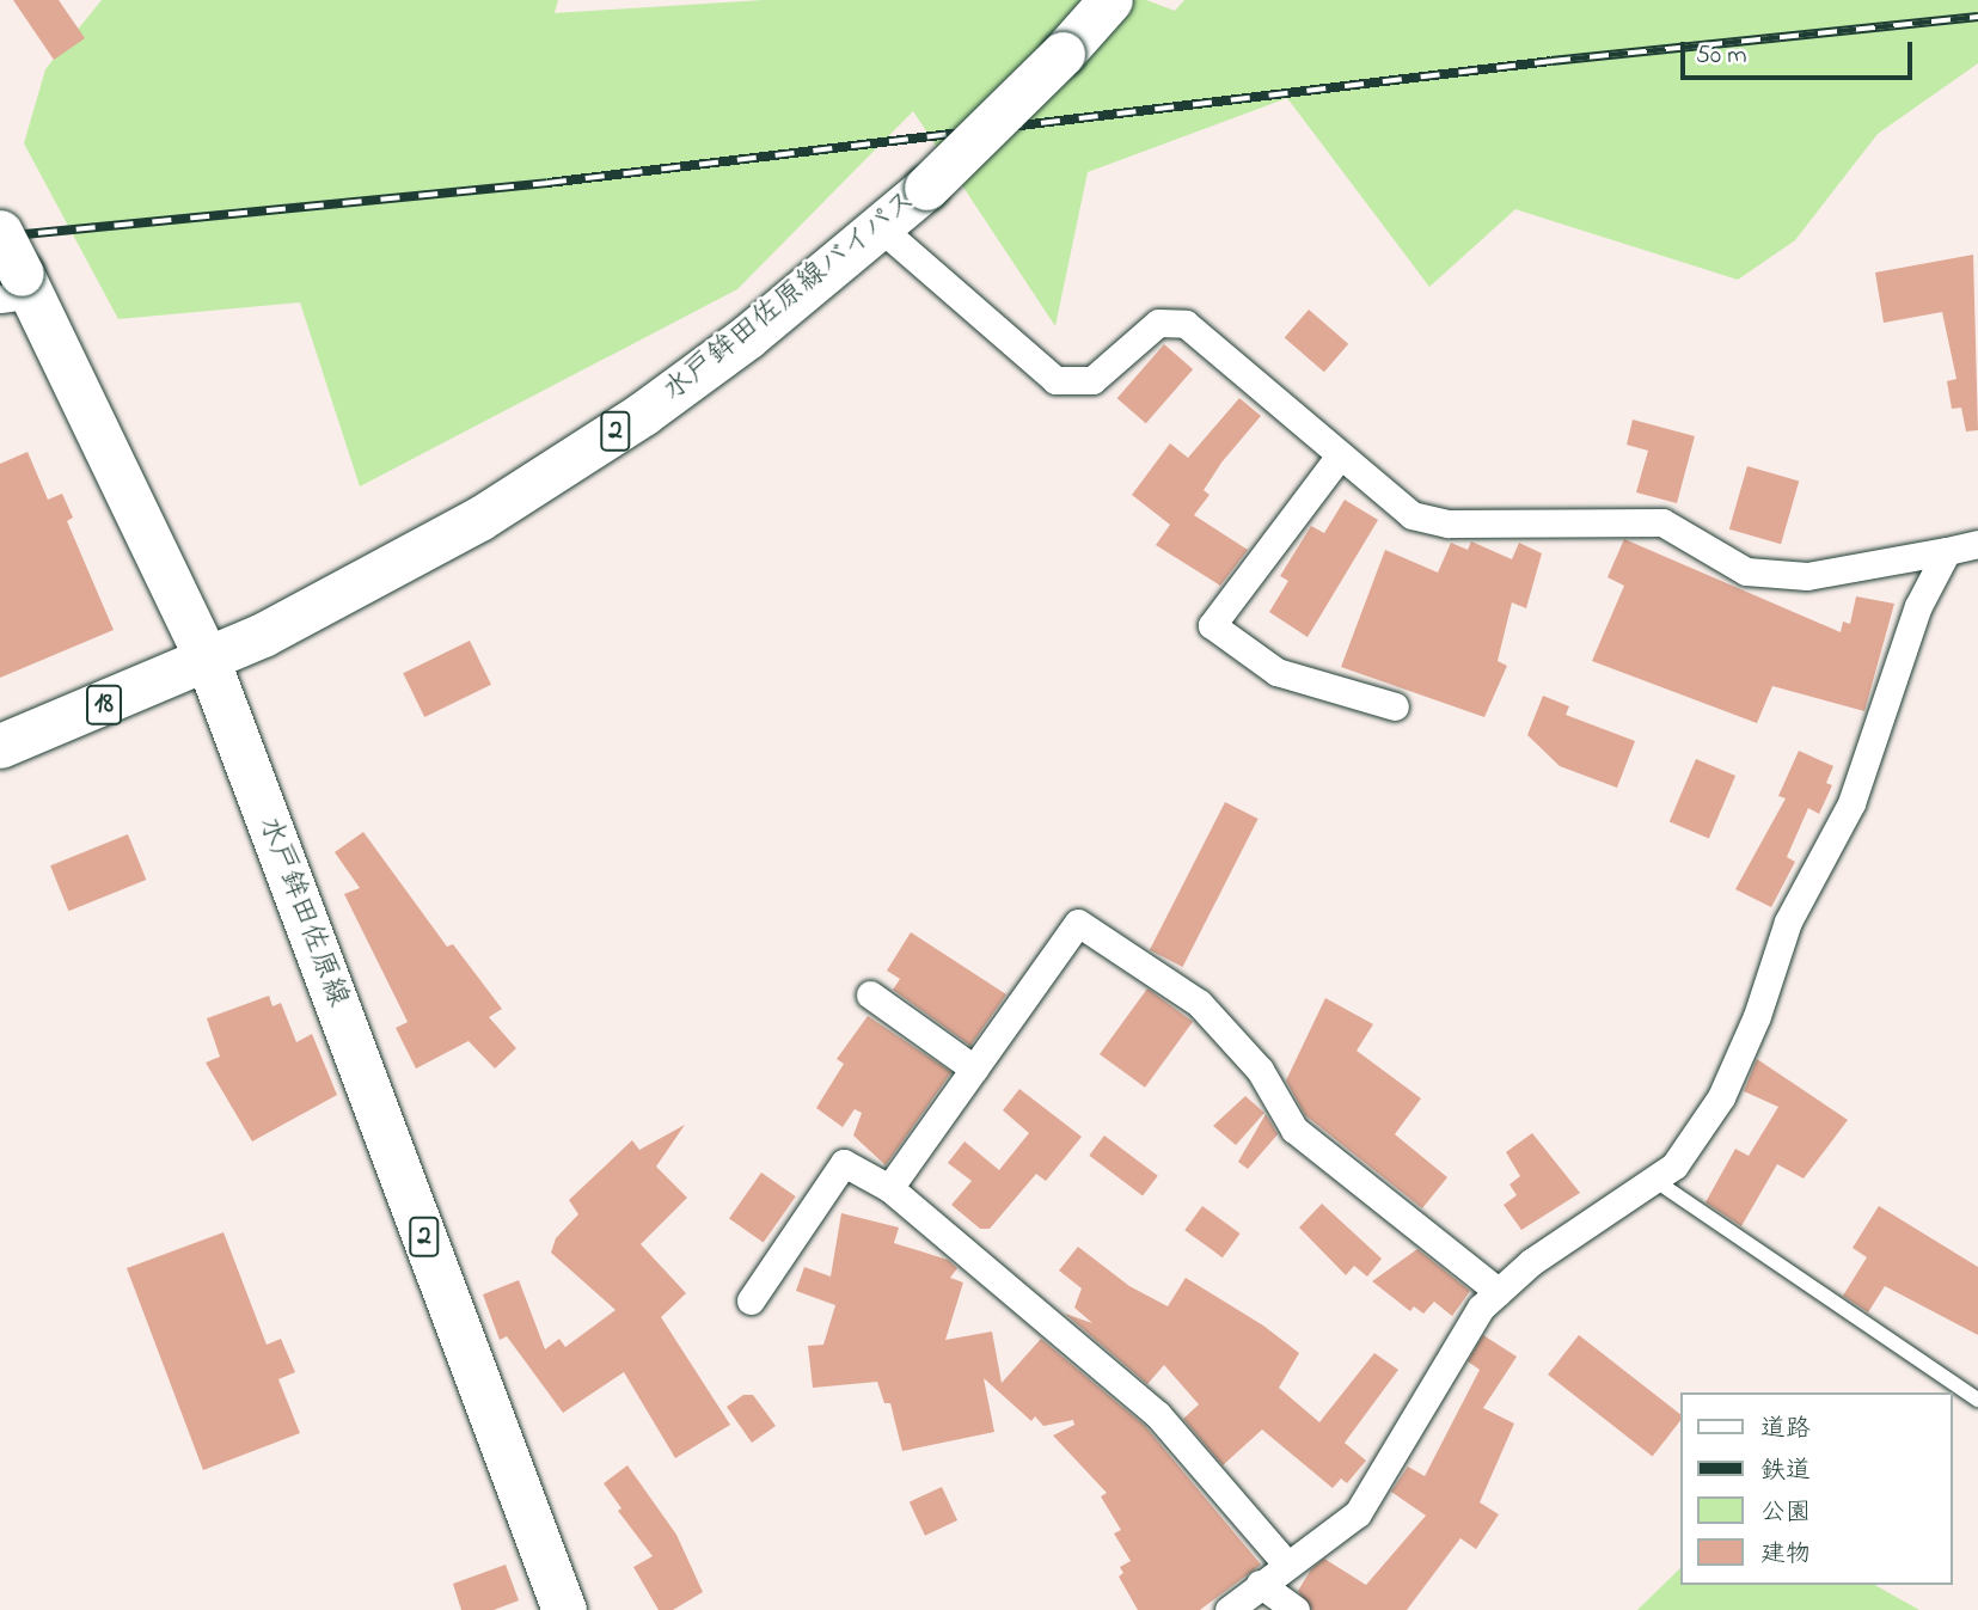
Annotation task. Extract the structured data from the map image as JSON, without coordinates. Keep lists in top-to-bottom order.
{
  "streets": {
    "main road": [
      "水戸鉾田佐原線バイパス",
      "2",
      "18",
      "水戸鉾田佐原線"
    ]
  },
  "crossings": [
    ["水戸鉾田佐原線バイパス", "18"],
    ["水戸鉾田佐原線バイパス", "水戸鉾田佐原線"],
    ["18", "水戸鉾田佐原線"]
  ],
  "legend": [
    "道路",
    "鉄道",
    "公園",
    "建物"
  ],
  "scale_bar": "50 m"
}
